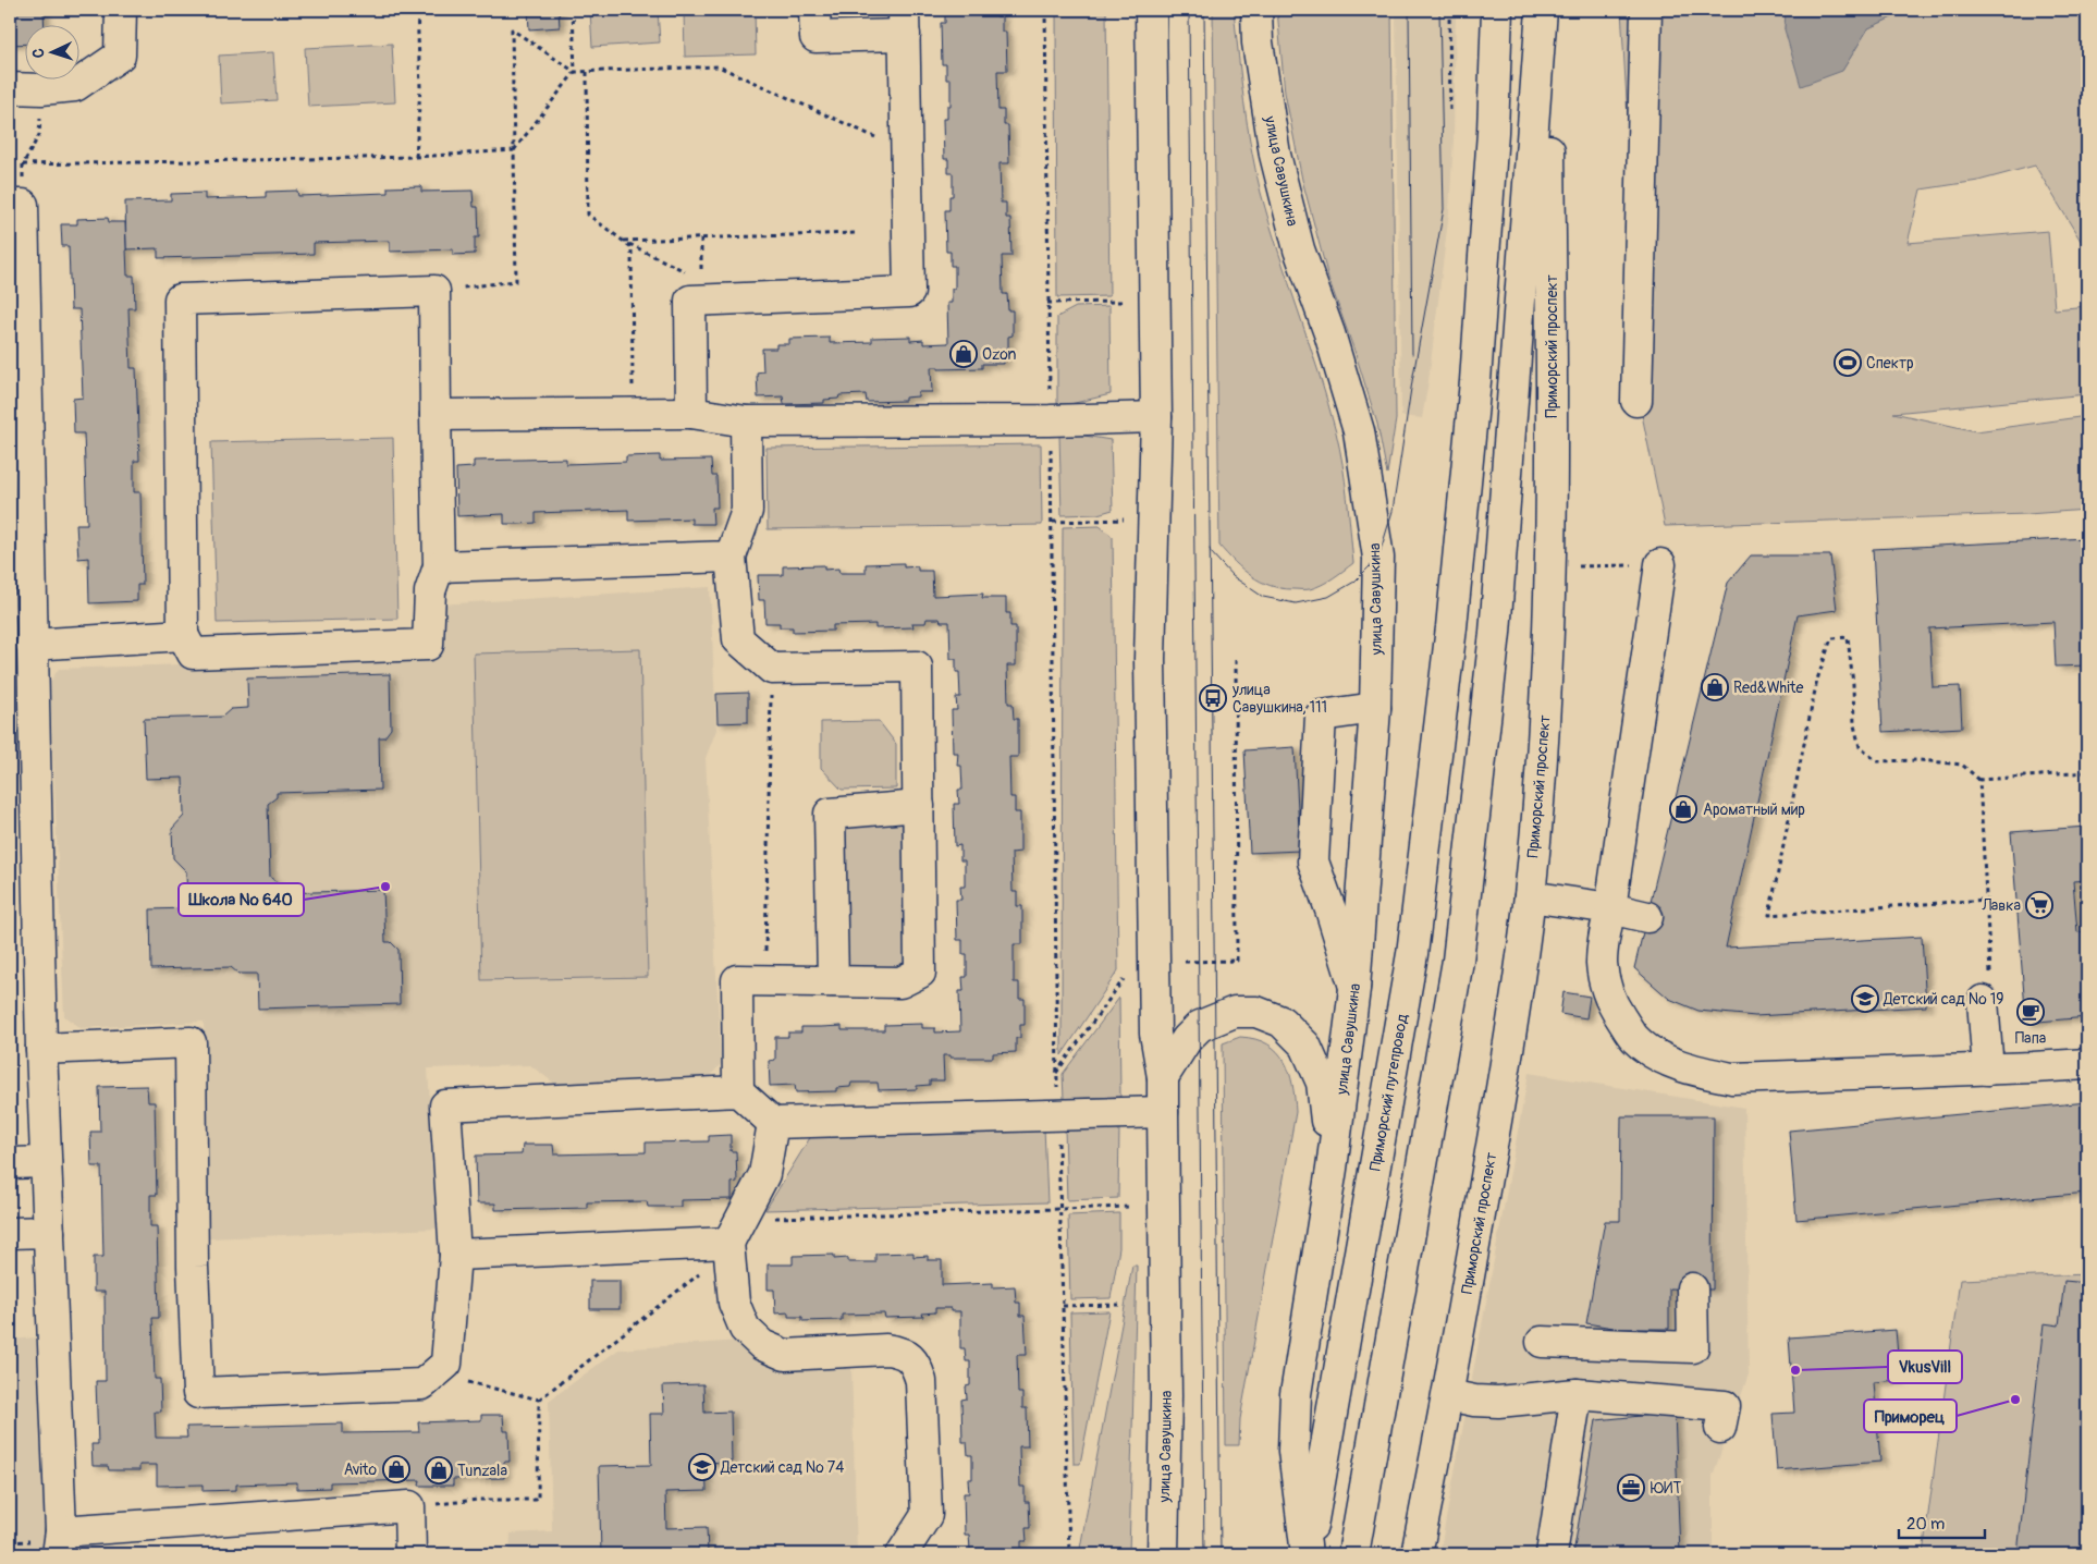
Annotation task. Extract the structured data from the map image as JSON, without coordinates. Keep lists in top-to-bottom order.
{
  "streets": {
    "main road": ["улица Савушкина", "Приморский проспект", "Приморский путепровод"]
  },
  "crossings": [
    ["улица Савушкина", "Приморский путепровод"]
  ],
  "places": {
    "shop": [
      "Ozon",
      "Red&White",
      "Ароматный мир",
      "Avito",
      "Tunzala"
    ],
    "sports": ["Спектр"],
    "bus stop": ["улица Савушкина, 111"],
    "other": ["Школа № 640", "VkusVill", "Приморец"],
    "supermarket": ["Лавка"],
    "school or university": ["Детский сад № 19", "Детский сад № 74"],
    "cafe": ["Папа"],
    "office": ["ЮИТ"]
  },
  "scale_bar": "20 m",
  "north": "left"
}
